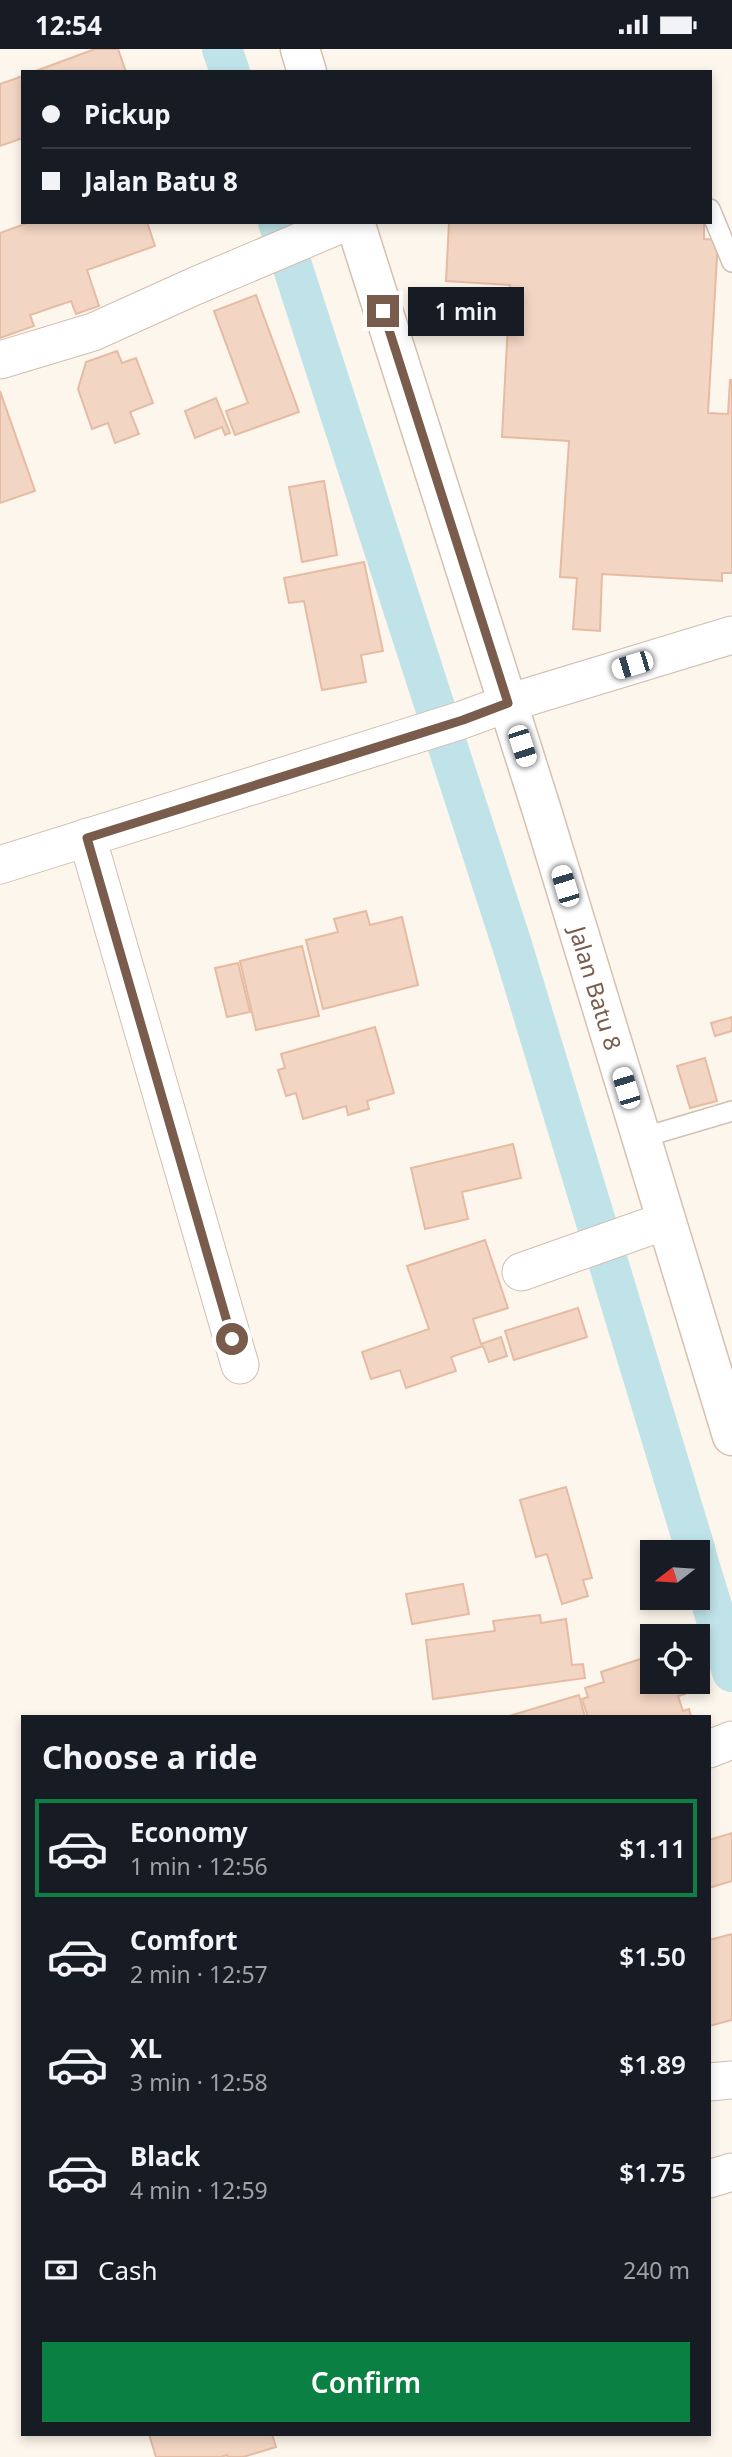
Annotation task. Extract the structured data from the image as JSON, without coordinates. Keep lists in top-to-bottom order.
{
  "streets": {
    "street": ["Jalan Batu 8"]
  },
  "north": "left",
  "page": {
    "status": "12:54",
    "banner": ["Pickup", "Jalan Batu 8"],
    "bubble": "1 min",
    "heading": "Choose a ride",
    "list": [
      {
        "name": "Economy",
        "note": "1 min · 12:56",
        "value": "$1.11"
      },
      {
        "name": "Comfort",
        "note": "2 min · 12:57",
        "value": "$1.50"
      },
      {
        "name": "XL",
        "note": "3 min · 12:58",
        "value": "$1.89"
      },
      {
        "name": "Black",
        "note": "4 min · 12:59",
        "value": "$1.75"
      }
    ],
    "pay": ["Cash", "240 m"],
    "buttons": "Confirm"
  }
}
